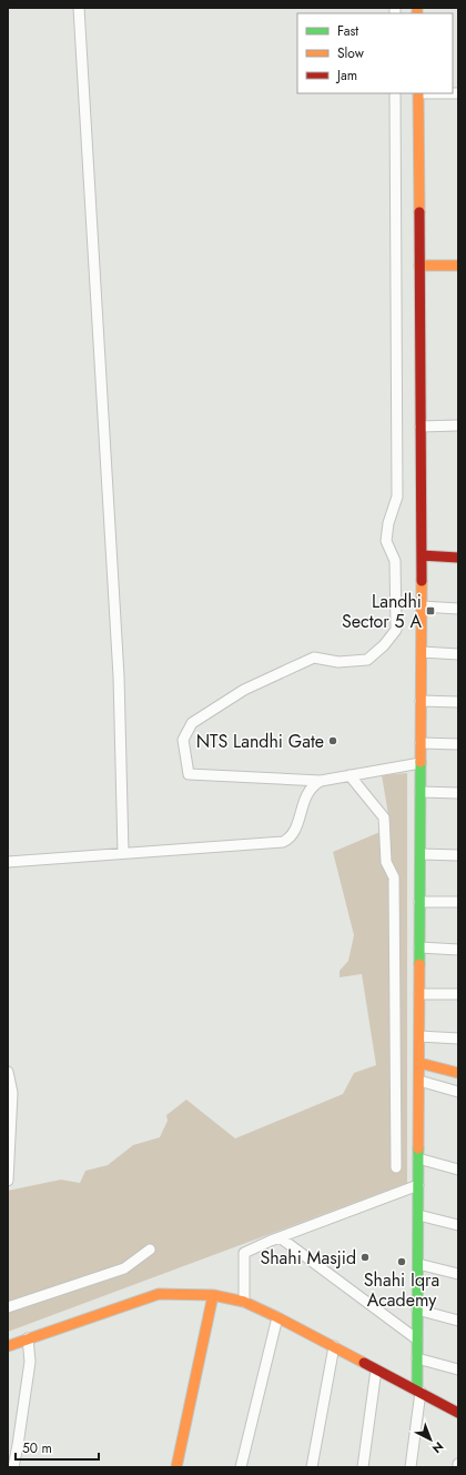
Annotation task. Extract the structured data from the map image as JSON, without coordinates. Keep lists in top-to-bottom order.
{
  "places": {
    "transit": ["Landhi Sector 5 A"],
    "other": ["NTS Landhi Gate", "Shahi Masjid", "Shahi Iqra Academy"]
  },
  "legend": ["Fast", "Slow", "Jam"],
  "scale_bar": "50 m",
  "north": "bottom right"
}
